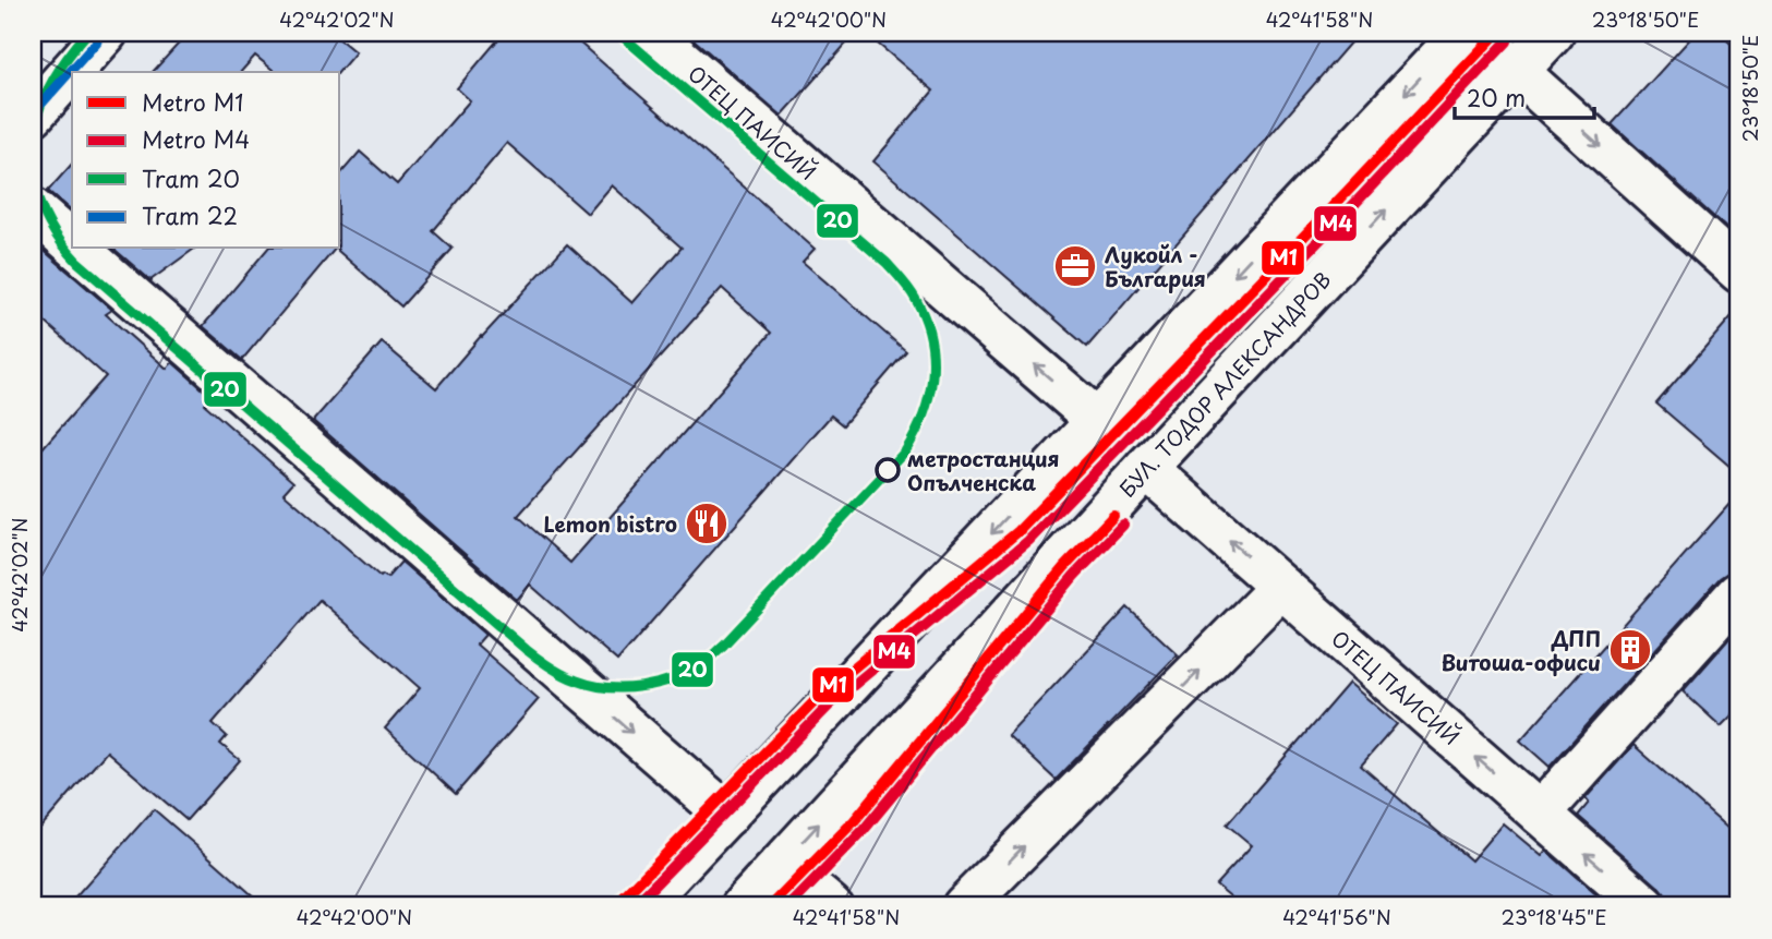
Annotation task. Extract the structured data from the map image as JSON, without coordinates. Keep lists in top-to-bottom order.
{
  "streets": {
    "street": ["ОТЕЦ ПАИСИЙ", "БУЛ. ТОДОР АЛЕКСАНДРОВ"]
  },
  "crossings": [
    ["ОТЕЦ ПАИСИЙ", "БУЛ. ТОДОР АЛЕКСАНДРОВ"]
  ],
  "one_way": ["ОТЕЦ ПАИСИЙ"],
  "places": {
    "office": ["Лукойл - България"],
    "other": ["метростанция Опълченска"],
    "restaurant": ["Lemon bistro"],
    "building": ["ДПП Витоша-офиси"]
  },
  "lines": [
    "metro line M1",
    "tram line 20",
    "metro line M4",
    "tram line 22"
  ],
  "legend": [
    "Metro M1",
    "Metro M4",
    "Tram 20",
    "Tram 22"
  ],
  "scale_bar": "20 m",
  "coordinates": [
    "42°42'02\"N",
    "42°42'00\"N",
    "42°41'58\"N",
    "23°18'50\"E",
    "42°41'56\"N",
    "23°18'45\"E"
  ]
}
